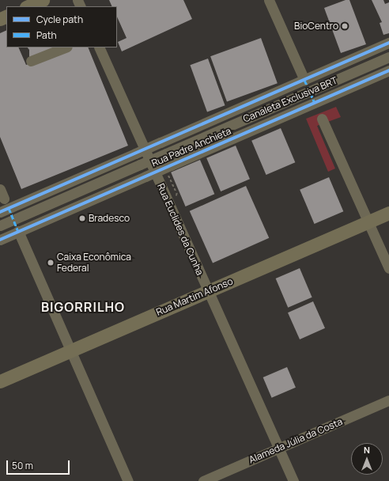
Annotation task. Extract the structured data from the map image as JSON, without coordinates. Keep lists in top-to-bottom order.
{
  "streets": {
    "main road": ["Rua Martim Afonso"],
    "street": [
      "Canaleta Exclusiva BRT",
      "Rua Padre Anchieta",
      "Rua Euclides da Cunha",
      "Alameda Júlia da Costa"
    ]
  },
  "crossings": [
    ["Rua Euclides da Cunha", "Rua Martim Afonso"],
    ["Rua Euclides da Cunha", "Alameda Júlia da Costa"]
  ],
  "districts": ["BIGORRILHO"],
  "places": ["BioCentro", "Bradesco", "Caixa Econômica Federal"],
  "legend": ["Cycle path", "Path"],
  "scale_bar": "50 m",
  "north": "top"
}
